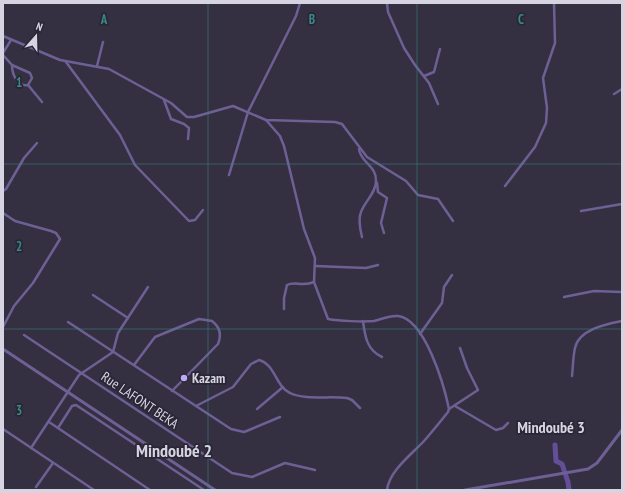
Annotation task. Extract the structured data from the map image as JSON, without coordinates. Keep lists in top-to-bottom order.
{
  "streets": {
    "street": ["Rue LAFONT BEKA"]
  },
  "districts": ["Mindoubé 3", "Mindoubé 2"],
  "places": ["Kazam"],
  "north": "top",
  "grid": {
    "columns": ["A", "B", "C"],
    "rows": ["1", "2", "3"]
  }
}
